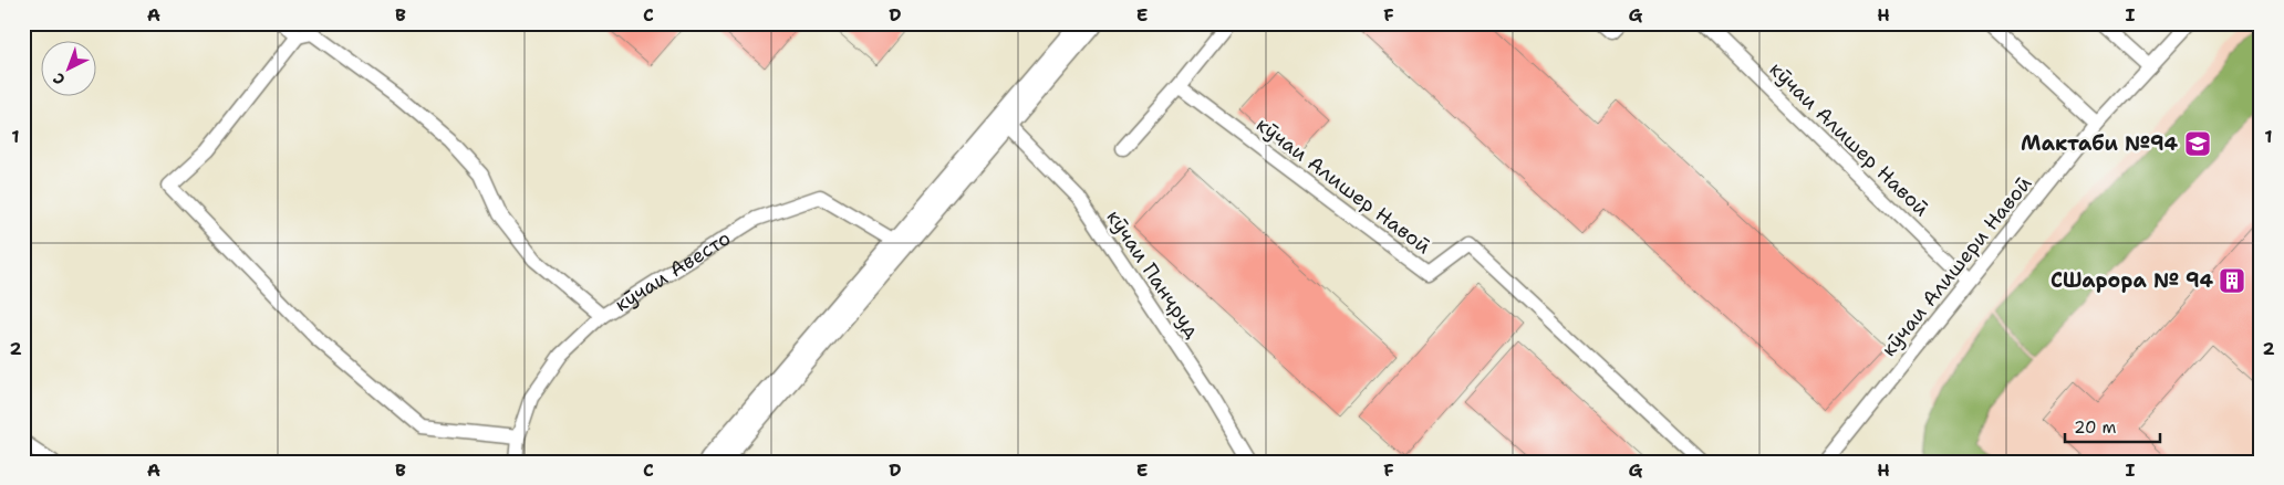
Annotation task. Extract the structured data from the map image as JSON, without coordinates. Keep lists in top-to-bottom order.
{
  "streets": {
    "lane": [
      "кӯчаи Алишер Навоӣ",
      "кӯчаи Алишери Навоӣ",
      "кӯчаи Авесто",
      "кӯчаи Панҷруд"
    ]
  },
  "crossings": [
    ["кӯчаи Алишер Навоӣ", "кӯчаи Алишери Навоӣ"]
  ],
  "places": {
    "school or university": ["Мактаби №94"],
    "building": ["СШарора № 94"]
  },
  "scale_bar": "20 m",
  "north": "bottom left",
  "grid": {
    "columns": [
      "A",
      "B",
      "C",
      "D",
      "E",
      "F",
      "G",
      "H",
      "I"
    ],
    "rows": ["1", "2"]
  }
}
